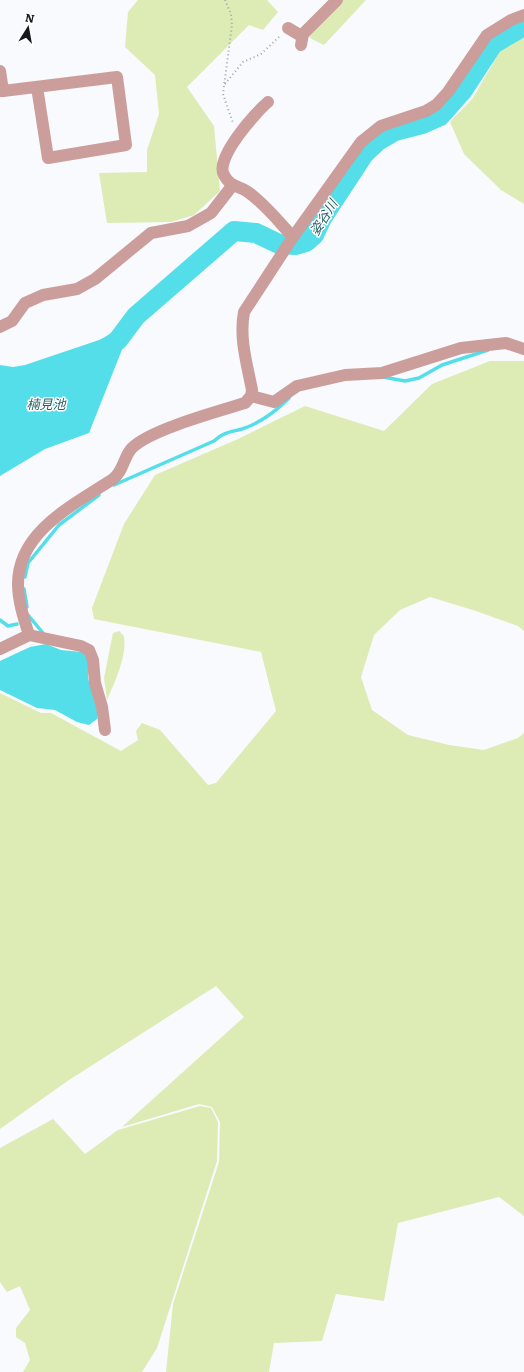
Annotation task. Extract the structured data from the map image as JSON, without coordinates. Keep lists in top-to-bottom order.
{
  "water": ["姿谷川", "楠見池"],
  "north": "top"
}
